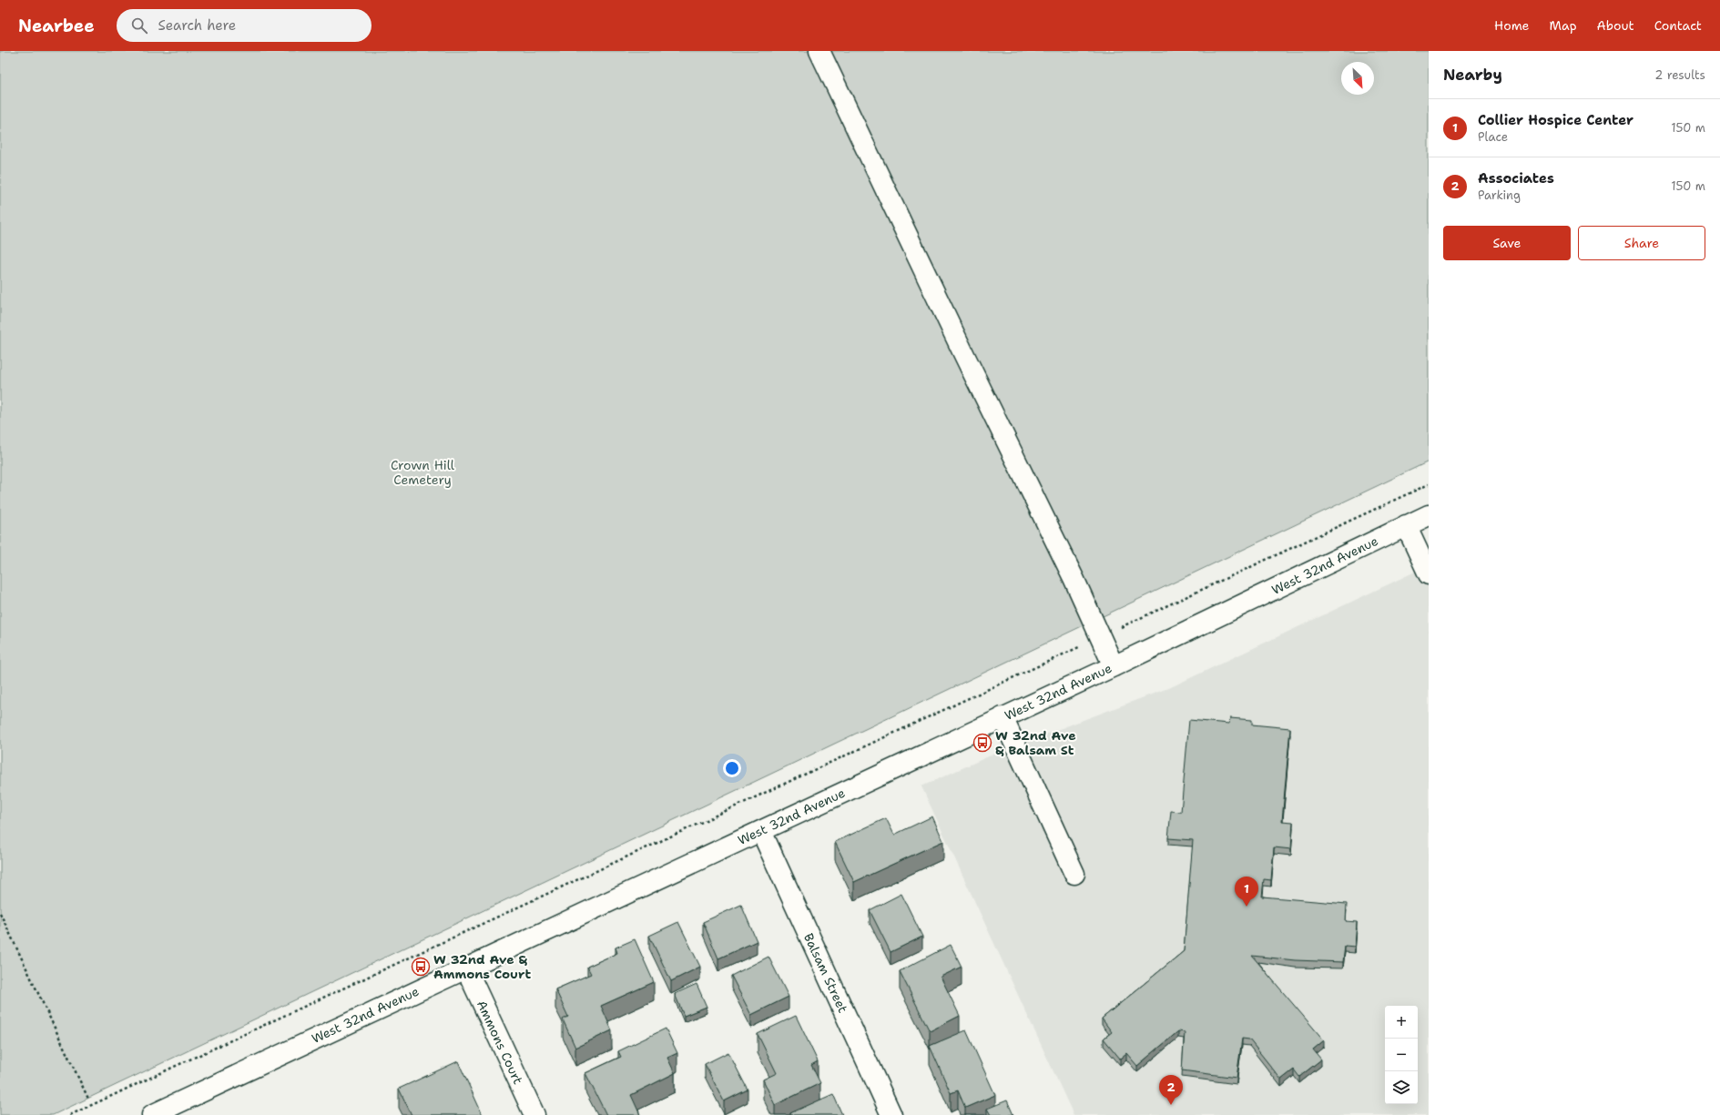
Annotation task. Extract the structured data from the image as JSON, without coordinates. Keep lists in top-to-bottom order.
{
  "streets": {
    "street": ["West 32nd Avenue", "Balsam Street", "Ammons Court"]
  },
  "crossings": [
    ["West 32nd Avenue", "Balsam Street"],
    ["West 32nd Avenue", "Ammons Court"]
  ],
  "parks": ["Crown Hill Cemetery"],
  "places": {
    "bus stop": ["W 32nd Ave & Balsam St", "W 32nd Ave & Ammons Court"]
  },
  "north": "bottom right",
  "page": {
    "header": "Nearbee",
    "search": "Search here",
    "nav": [
      "Home",
      "Map",
      "About",
      "Contact"
    ],
    "heading": ["Nearby", "2 results"],
    "list": [
      {
        "mark": "1",
        "name": "Collier Hospice Center",
        "note": "Place",
        "value": "150 m"
      },
      {
        "mark": "2",
        "name": "Associates",
        "note": "Parking",
        "value": "150 m"
      }
    ],
    "buttons": ["Save", "Share"],
    "pins": ["1", "2"],
    "map_buttons": ["+", "−"]
  }
}
